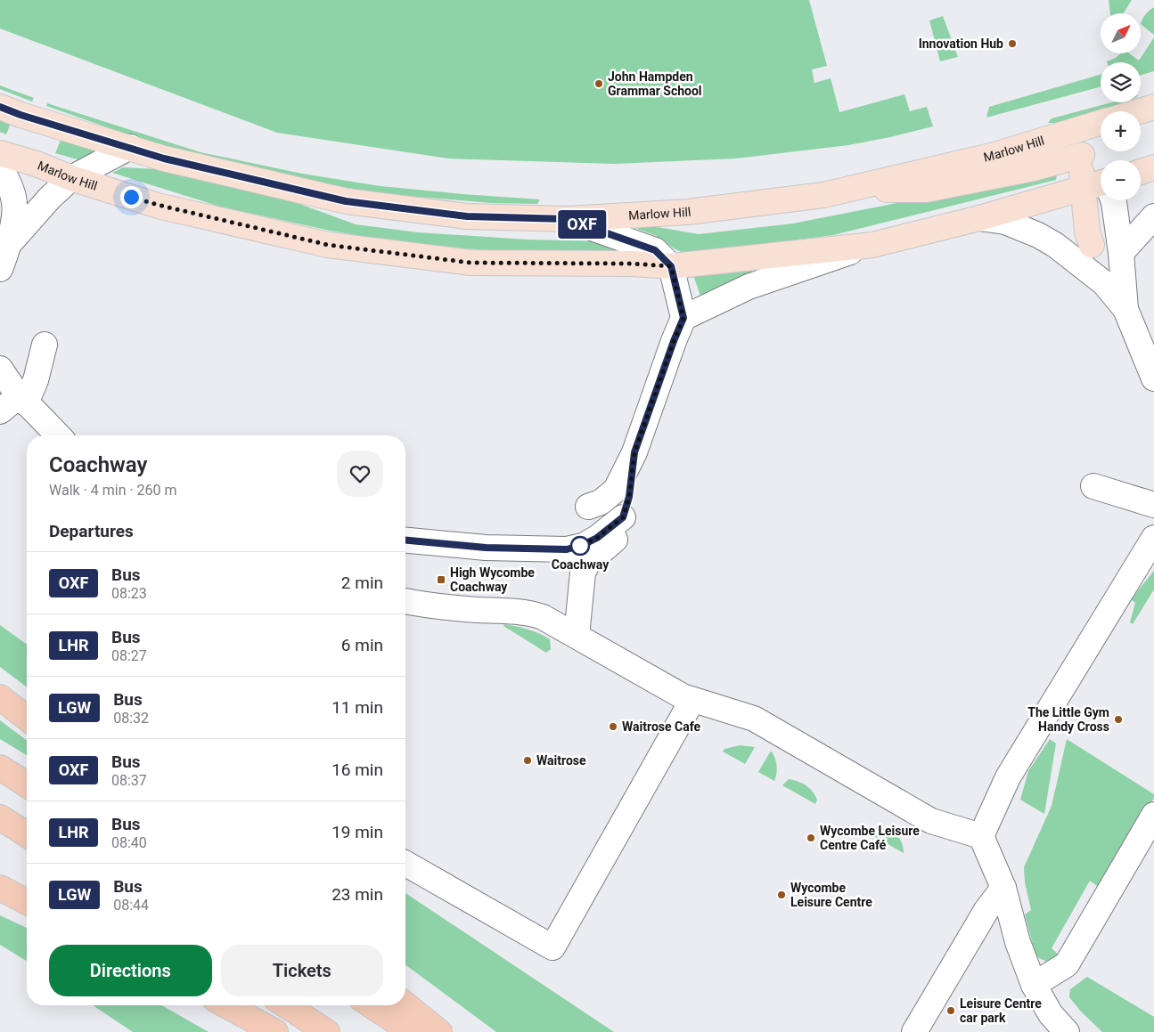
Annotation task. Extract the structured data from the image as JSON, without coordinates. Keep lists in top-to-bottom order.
{
  "streets": {
    "main road": ["Marlow Hill"]
  },
  "places": {
    "other": [
      "Innovation Hub",
      "John Hampden Grammar School",
      "Coachway",
      "The Little Gym Handy Cross",
      "Waitrose Cafe",
      "Waitrose",
      "Wycombe Leisure Centre Café",
      "Wycombe Leisure Centre",
      "Leisure Centre car park"
    ],
    "transit": ["High Wycombe Coachway"]
  },
  "lines": ["bus line OXF"],
  "north": "top right",
  "page": {
    "on_map": "OXF",
    "map_buttons": ["+", "−"],
    "heading": [
      ["Coachway", "Walk · 4 min · 260 m"],
      "Departures"
    ],
    "list": [
      {
        "mark": "OXF",
        "name": "Bus",
        "note": "08:23",
        "value": "2 min"
      },
      {
        "mark": "LHR",
        "name": "Bus",
        "note": "08:27",
        "value": "6 min"
      },
      {
        "mark": "LGW",
        "name": "Bus",
        "note": "08:32",
        "value": "11 min"
      },
      {
        "mark": "OXF",
        "name": "Bus",
        "note": "08:37",
        "value": "16 min"
      },
      {
        "mark": "LHR",
        "name": "Bus",
        "note": "08:40",
        "value": "19 min"
      },
      {
        "mark": "LGW",
        "name": "Bus",
        "note": "08:44",
        "value": "23 min"
      }
    ],
    "buttons": ["Directions", "Tickets"]
  }
}
